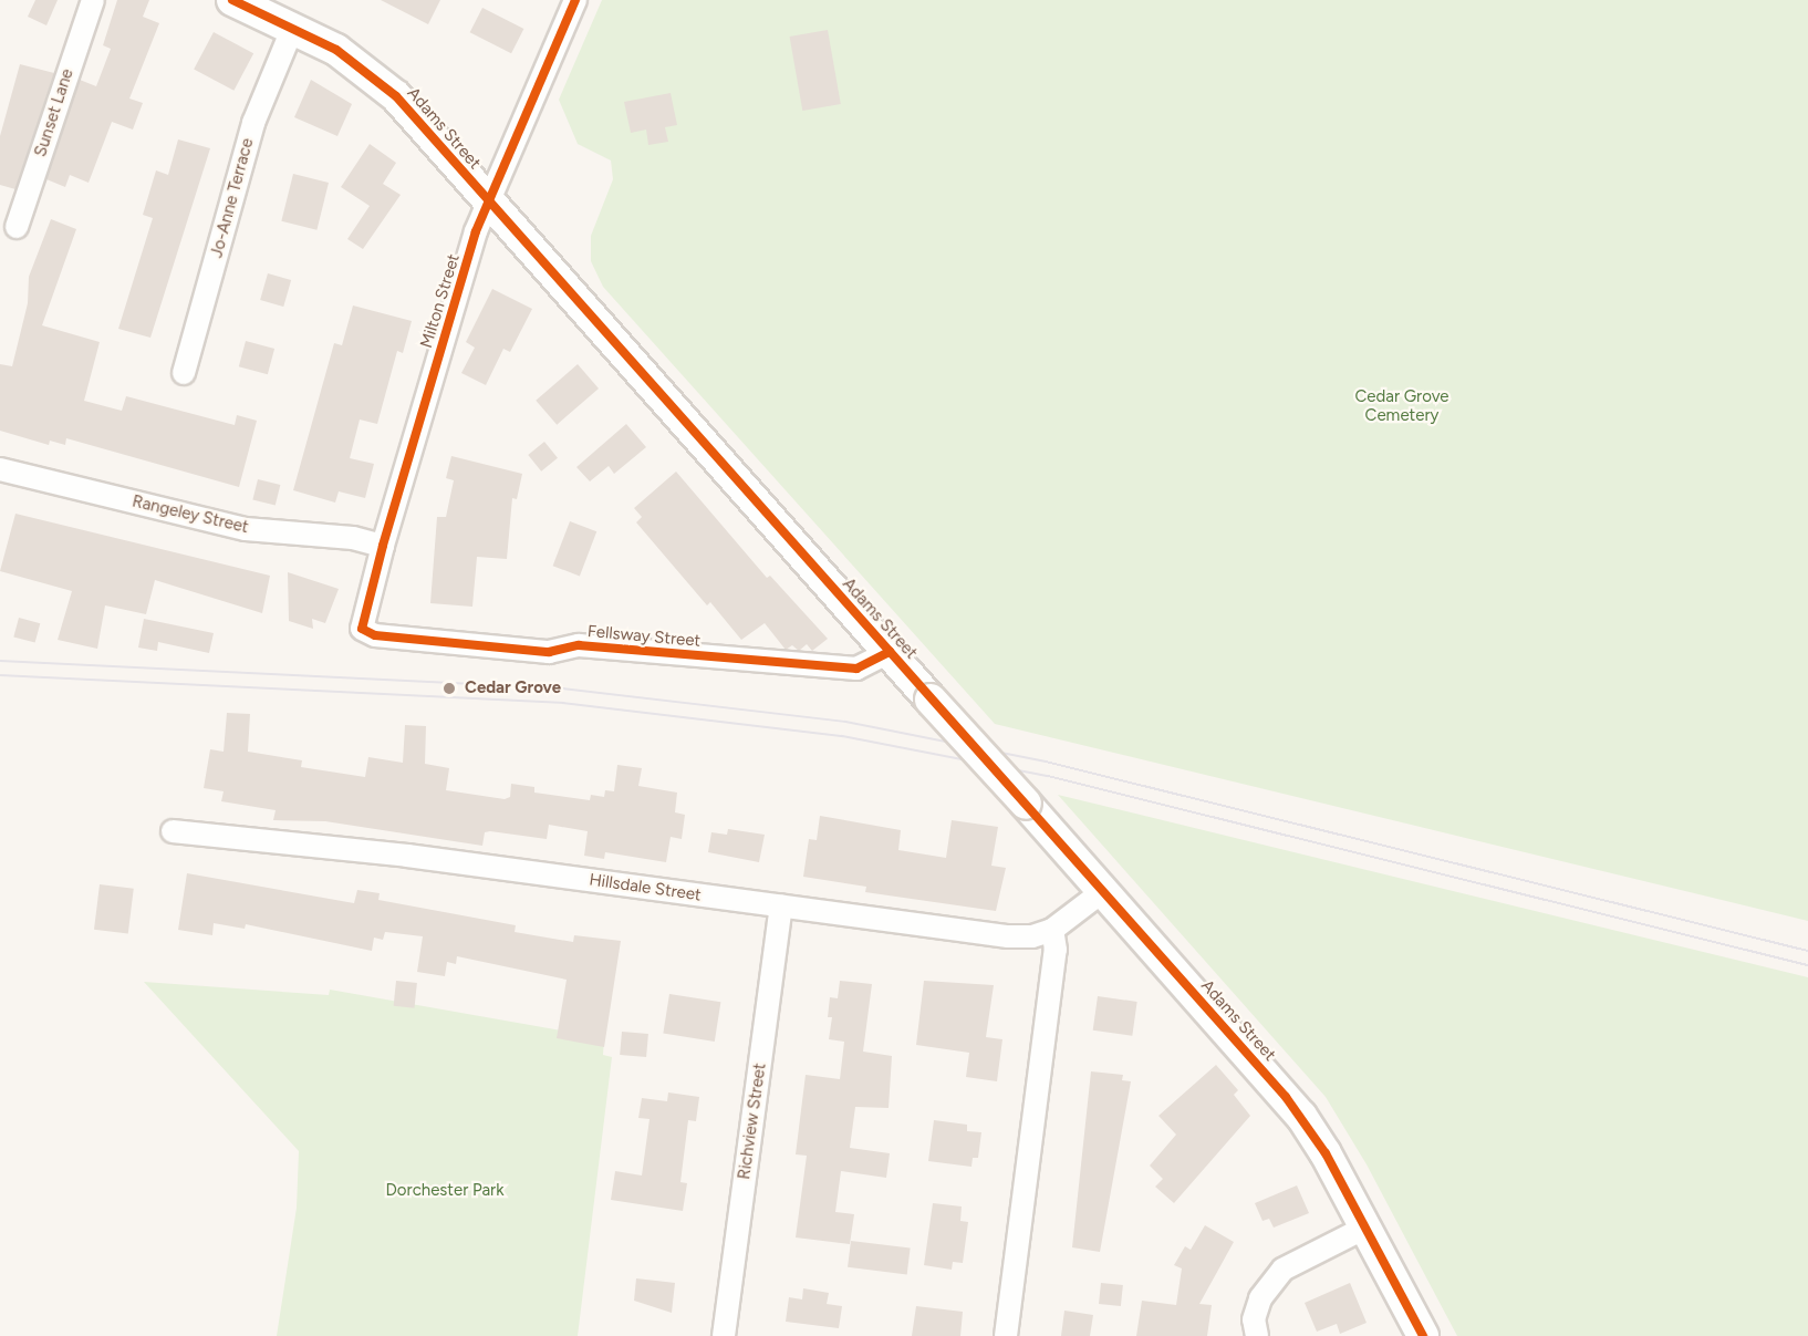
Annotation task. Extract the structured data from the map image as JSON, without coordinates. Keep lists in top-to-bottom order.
{
  "streets": {
    "main road": ["Adams Street"],
    "street": [
      "Sunset Lane",
      "Jo-Anne Terrace",
      "Milton Street",
      "Rangeley Street",
      "Fellsway Street",
      "Hillsdale Street",
      "Richview Street"
    ]
  },
  "crossings": [
    ["Adams Street", "Jo-Anne Terrace"],
    ["Adams Street", "Milton Street"],
    ["Adams Street", "Fellsway Street"],
    ["Adams Street", "Hillsdale Street"],
    ["Milton Street", "Rangeley Street"],
    ["Milton Street", "Fellsway Street"],
    ["Hillsdale Street", "Richview Street"]
  ],
  "parks": ["Cedar Grove Cemetery", "Dorchester Park"],
  "places": ["Cedar Grove"]
}
